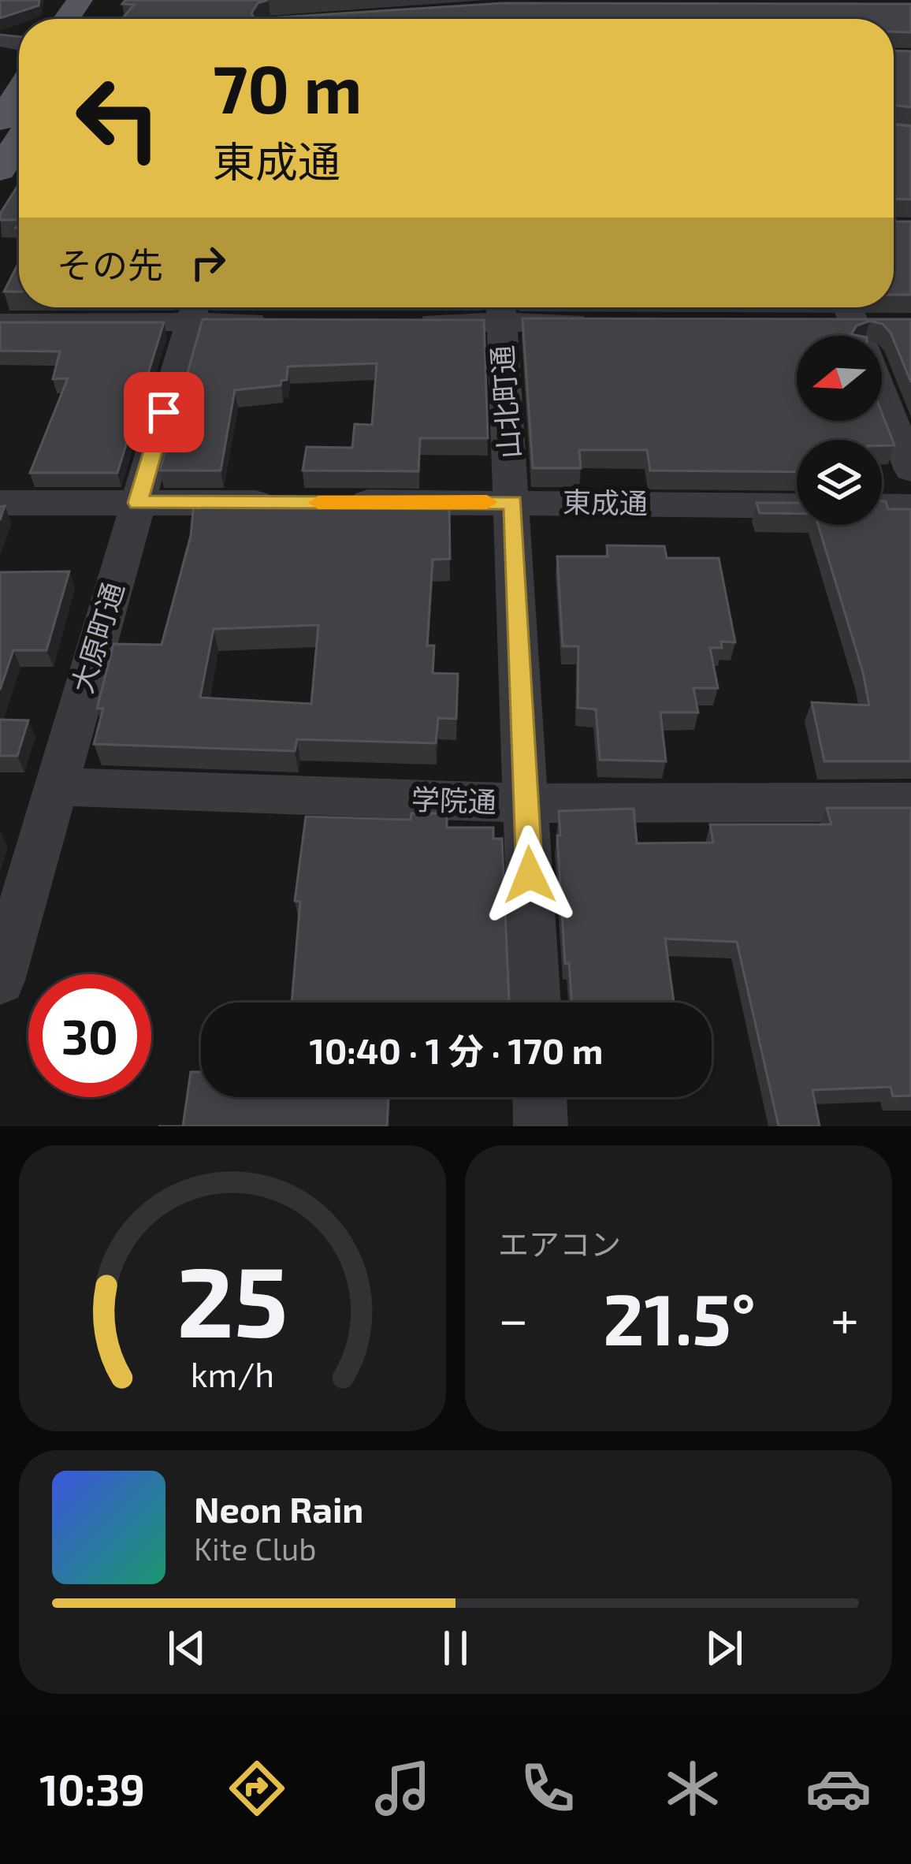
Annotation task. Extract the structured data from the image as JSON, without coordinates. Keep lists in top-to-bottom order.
{
  "streets": {
    "street": [
      "山北町通",
      "東成通",
      "大原町通",
      "学院通"
    ]
  },
  "crossings": [
    ["山北町通", "東成通"],
    ["山北町通", "学院通"],
    ["大原町通", "学院通"]
  ],
  "north": "left",
  "page": {
    "turn": ["70 m", "東成通"],
    "then": "その先",
    "limit": "30",
    "trip": "10:40 · 1 分 · 170 m",
    "tile": "エアコン",
    "heat": ["−", "21.5°", "+"],
    "song": ["Neon Rain", "Kite Club"],
    "tabs": "10:39",
    "gauge": ["25", "km/h"]
  }
}
